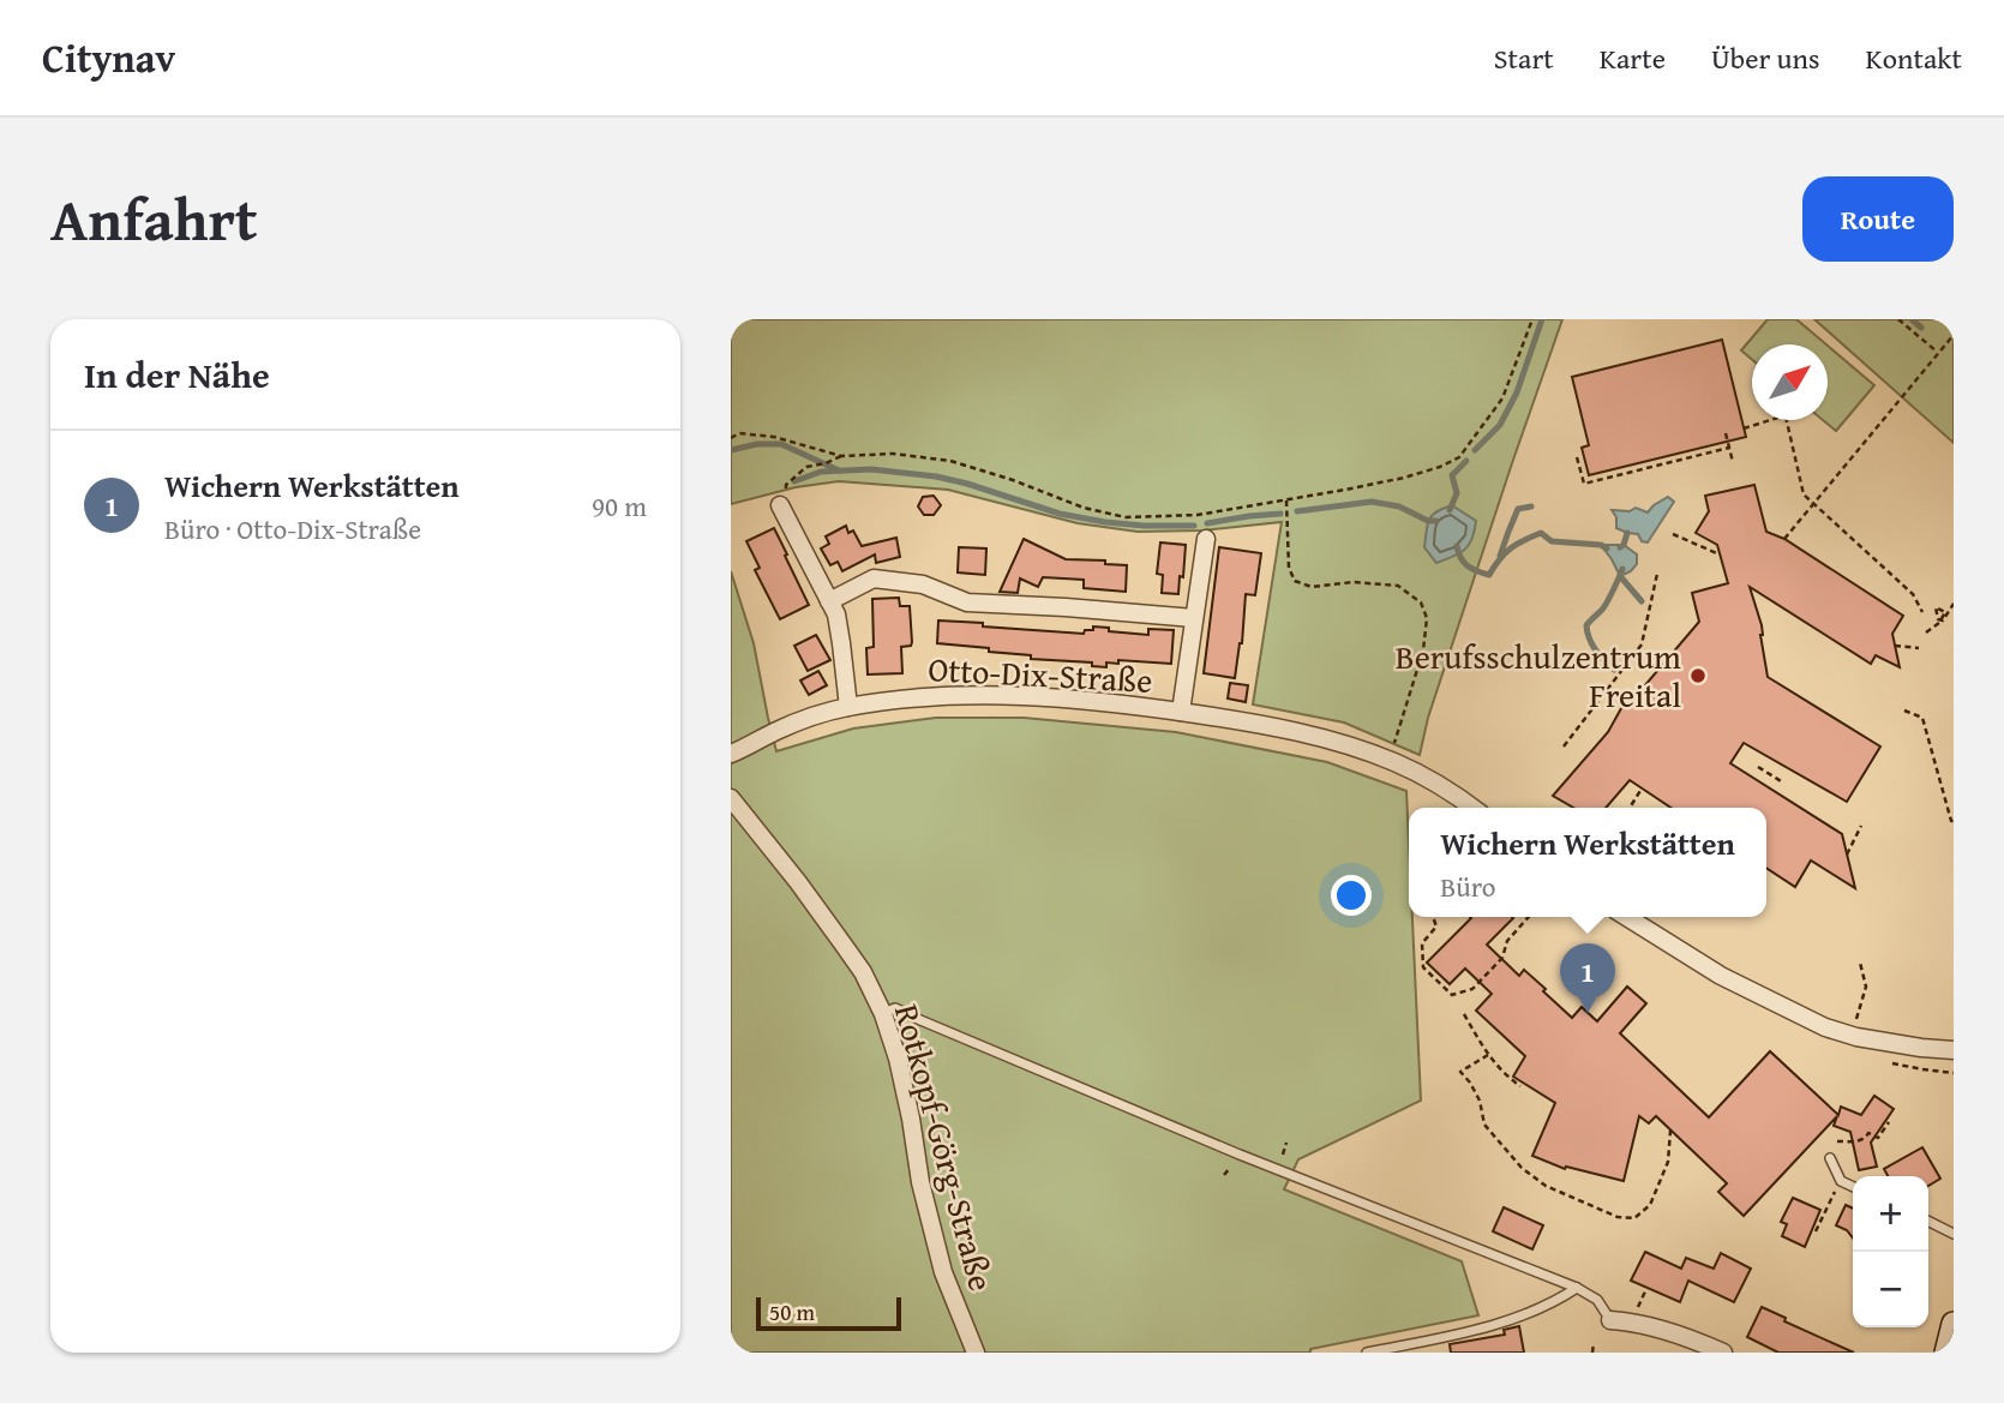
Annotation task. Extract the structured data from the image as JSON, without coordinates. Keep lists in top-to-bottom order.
{
  "streets": {
    "street": ["Otto-Dix-Straße", "Rotkopf-Görg-Straße"]
  },
  "places": ["Berufsschulzentrum Freital"],
  "scale_bar": "50 m",
  "north": "top right",
  "page": {
    "header": "Citynav",
    "nav": [
      "Start",
      "Karte",
      "Über uns",
      "Kontakt"
    ],
    "title": "Anfahrt",
    "buttons": "Route",
    "heading": "In der Nähe",
    "list": [
      {
        "mark": "1",
        "name": "Wichern Werkstätten",
        "note": "Büro · Otto-Dix-Straße",
        "value": "90 m"
      }
    ],
    "popup": ["Wichern Werkstätten", "Büro"],
    "pins": "1",
    "map_buttons": ["+", "−"],
    "scale": "50 m"
  }
}
